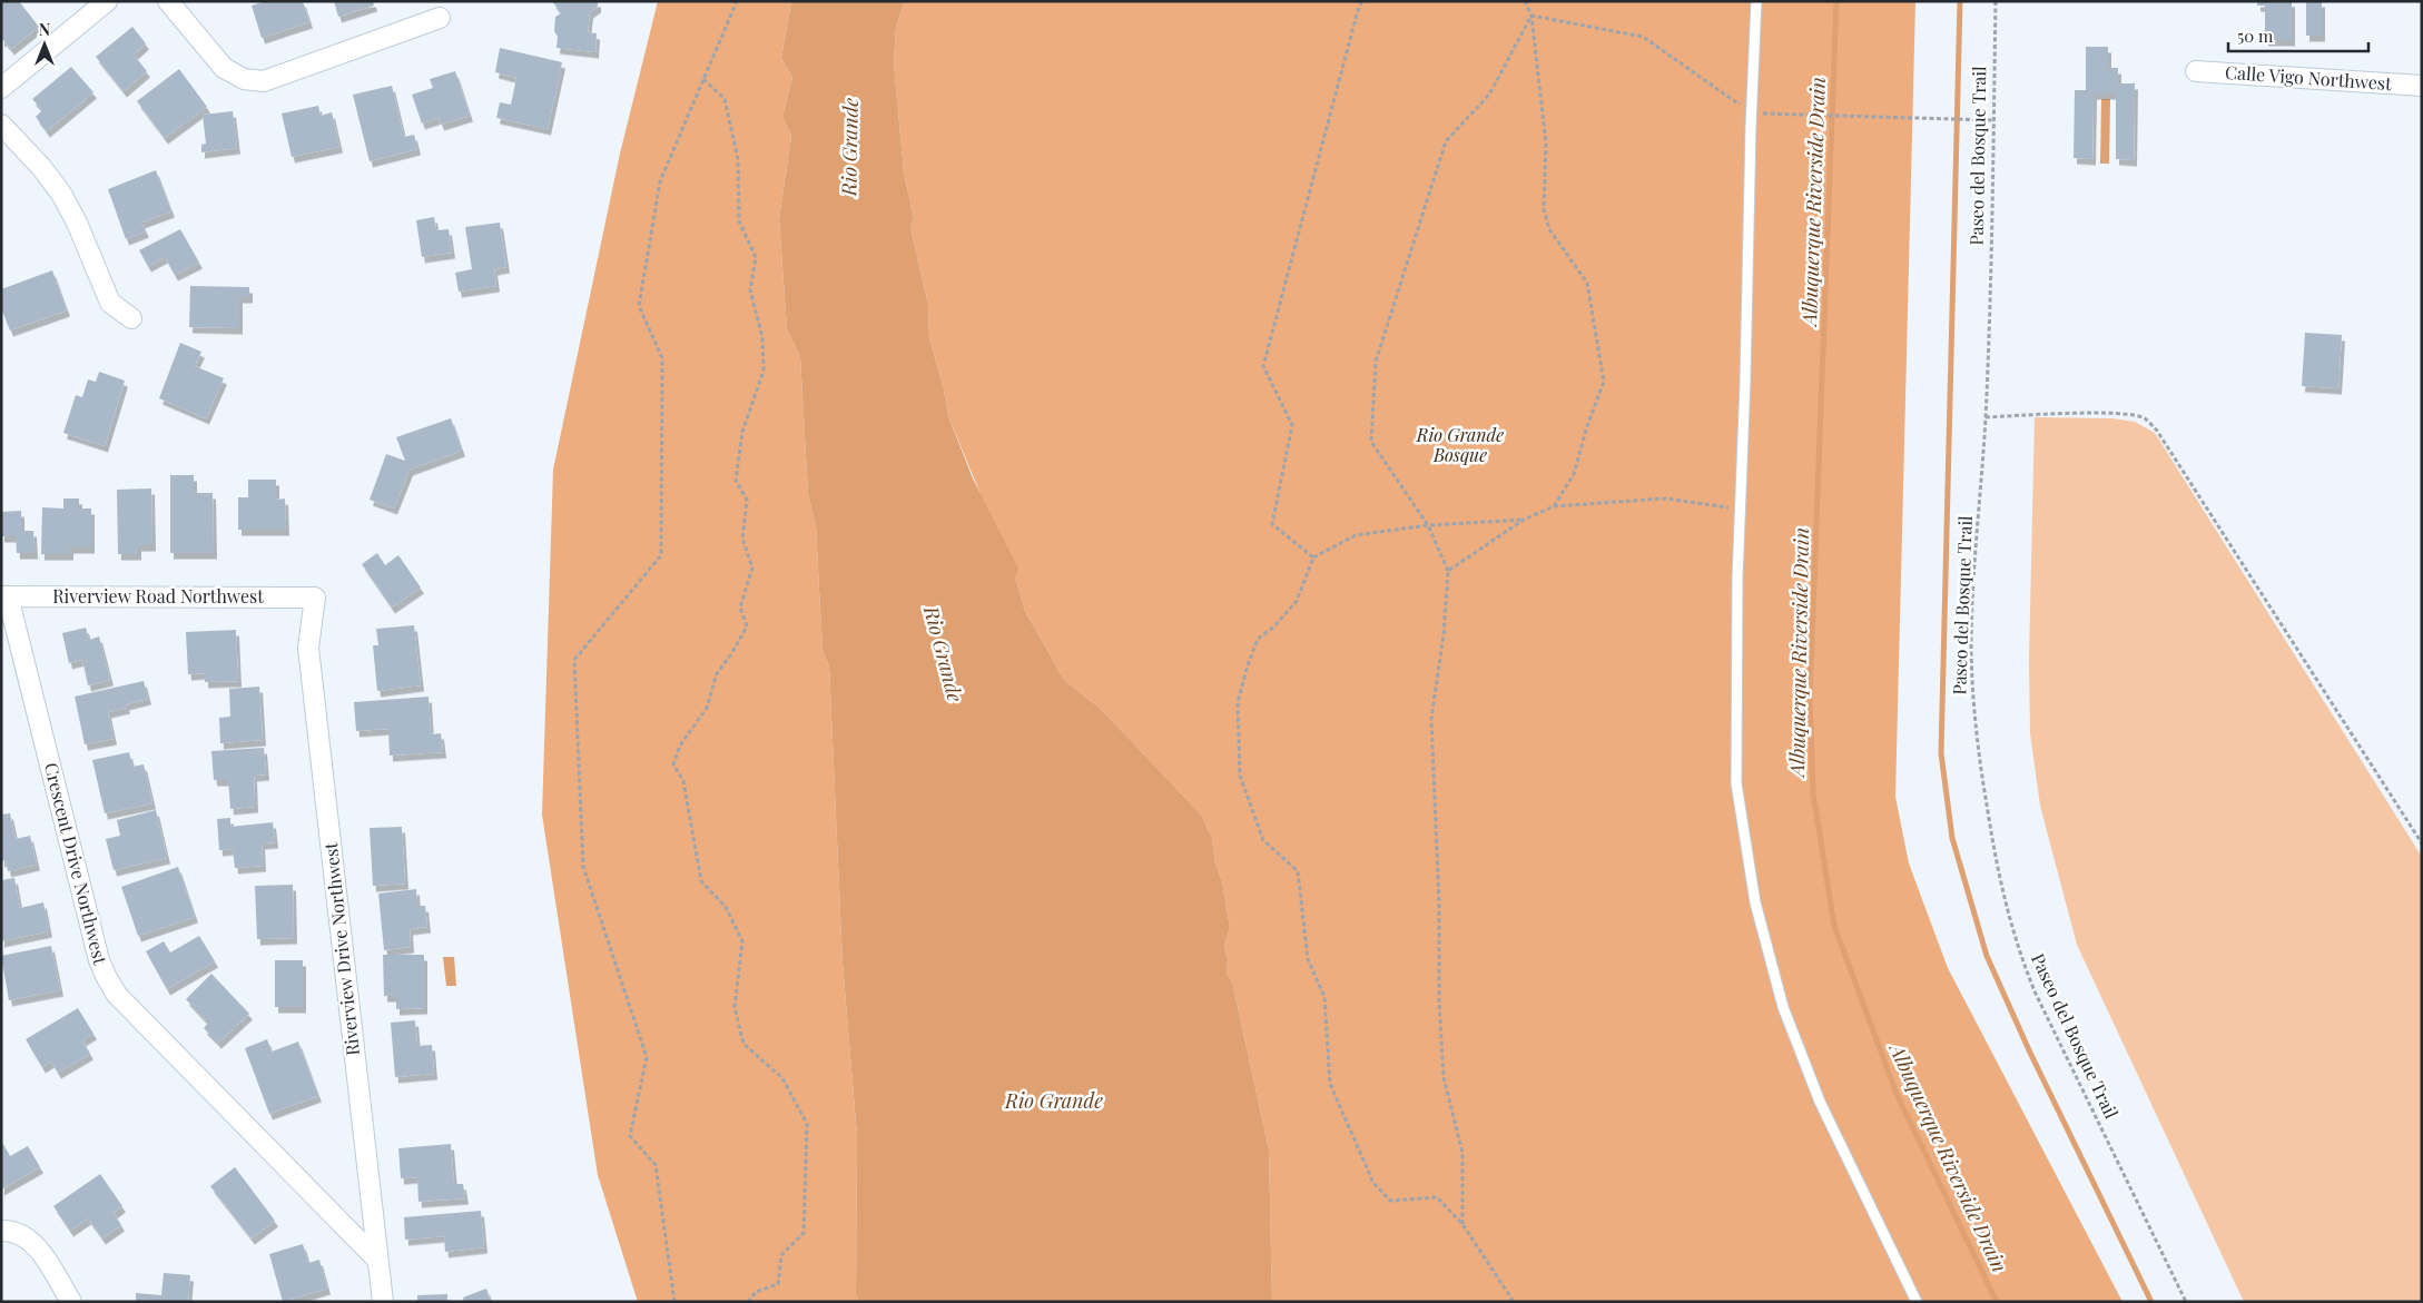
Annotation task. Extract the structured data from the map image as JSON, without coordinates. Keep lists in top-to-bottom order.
{
  "streets": {
    "street": [
      "Calle Vigo Northwest",
      "Riverview Road Northwest",
      "Crescent Drive Northwest",
      "Riverview Drive Northwest"
    ],
    "path": ["Paseo del Bosque Trail"]
  },
  "crossings": [
    ["Riverview Road Northwest", "Crescent Drive Northwest"],
    ["Riverview Road Northwest", "Riverview Drive Northwest"],
    ["Crescent Drive Northwest", "Riverview Drive Northwest"]
  ],
  "water": ["Rio Grande", "Albuquerque Riverside Drain"],
  "parks": ["Rio Grande Bosque"],
  "scale_bar": "50 m",
  "north": "top"
}
